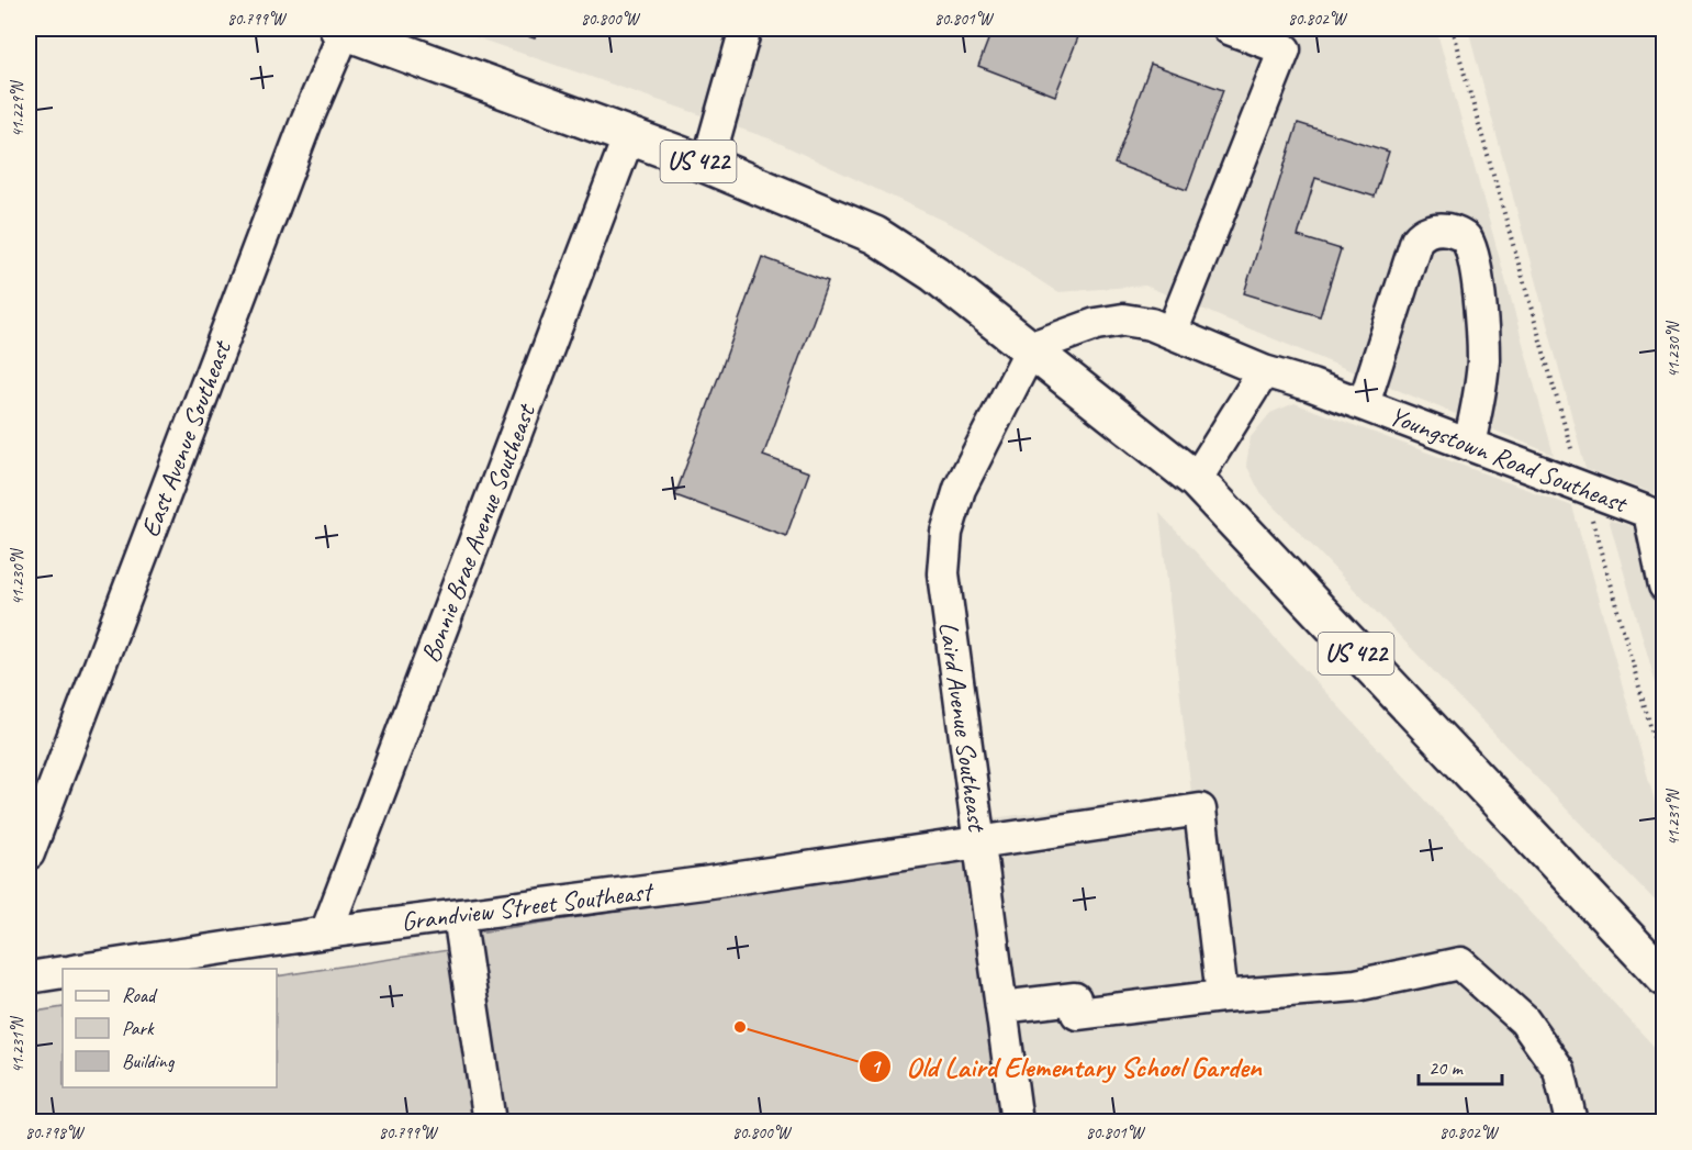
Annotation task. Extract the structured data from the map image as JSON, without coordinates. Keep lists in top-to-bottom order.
{
  "streets": {
    "main road": ["US 422"],
    "street": [
      "East Avenue Southeast",
      "Youngstown Road Southeast",
      "Bonnie Brae Avenue Southeast",
      "Laird Avenue Southeast",
      "Grandview Street Southeast"
    ]
  },
  "crossings": [
    ["US 422", "East Avenue Southeast"],
    ["US 422", "Youngstown Road Southeast"],
    ["US 422", "Bonnie Brae Avenue Southeast"],
    ["US 422", "Laird Avenue Southeast"],
    ["Youngstown Road Southeast", "Laird Avenue Southeast"],
    ["Bonnie Brae Avenue Southeast", "Grandview Street Southeast"],
    ["Laird Avenue Southeast", "Grandview Street Southeast"]
  ],
  "places": ["Old Laird Elementary School Garden"],
  "legend": ["Road", "Park", "Building"],
  "scale_bar": "20 m",
  "coordinates": [
    "80.799°W",
    "80.800°W",
    "80.801°W",
    "80.802°W",
    "41.229°N",
    "41.230°N",
    "41.231°N",
    "80.798°W"
  ]
}
